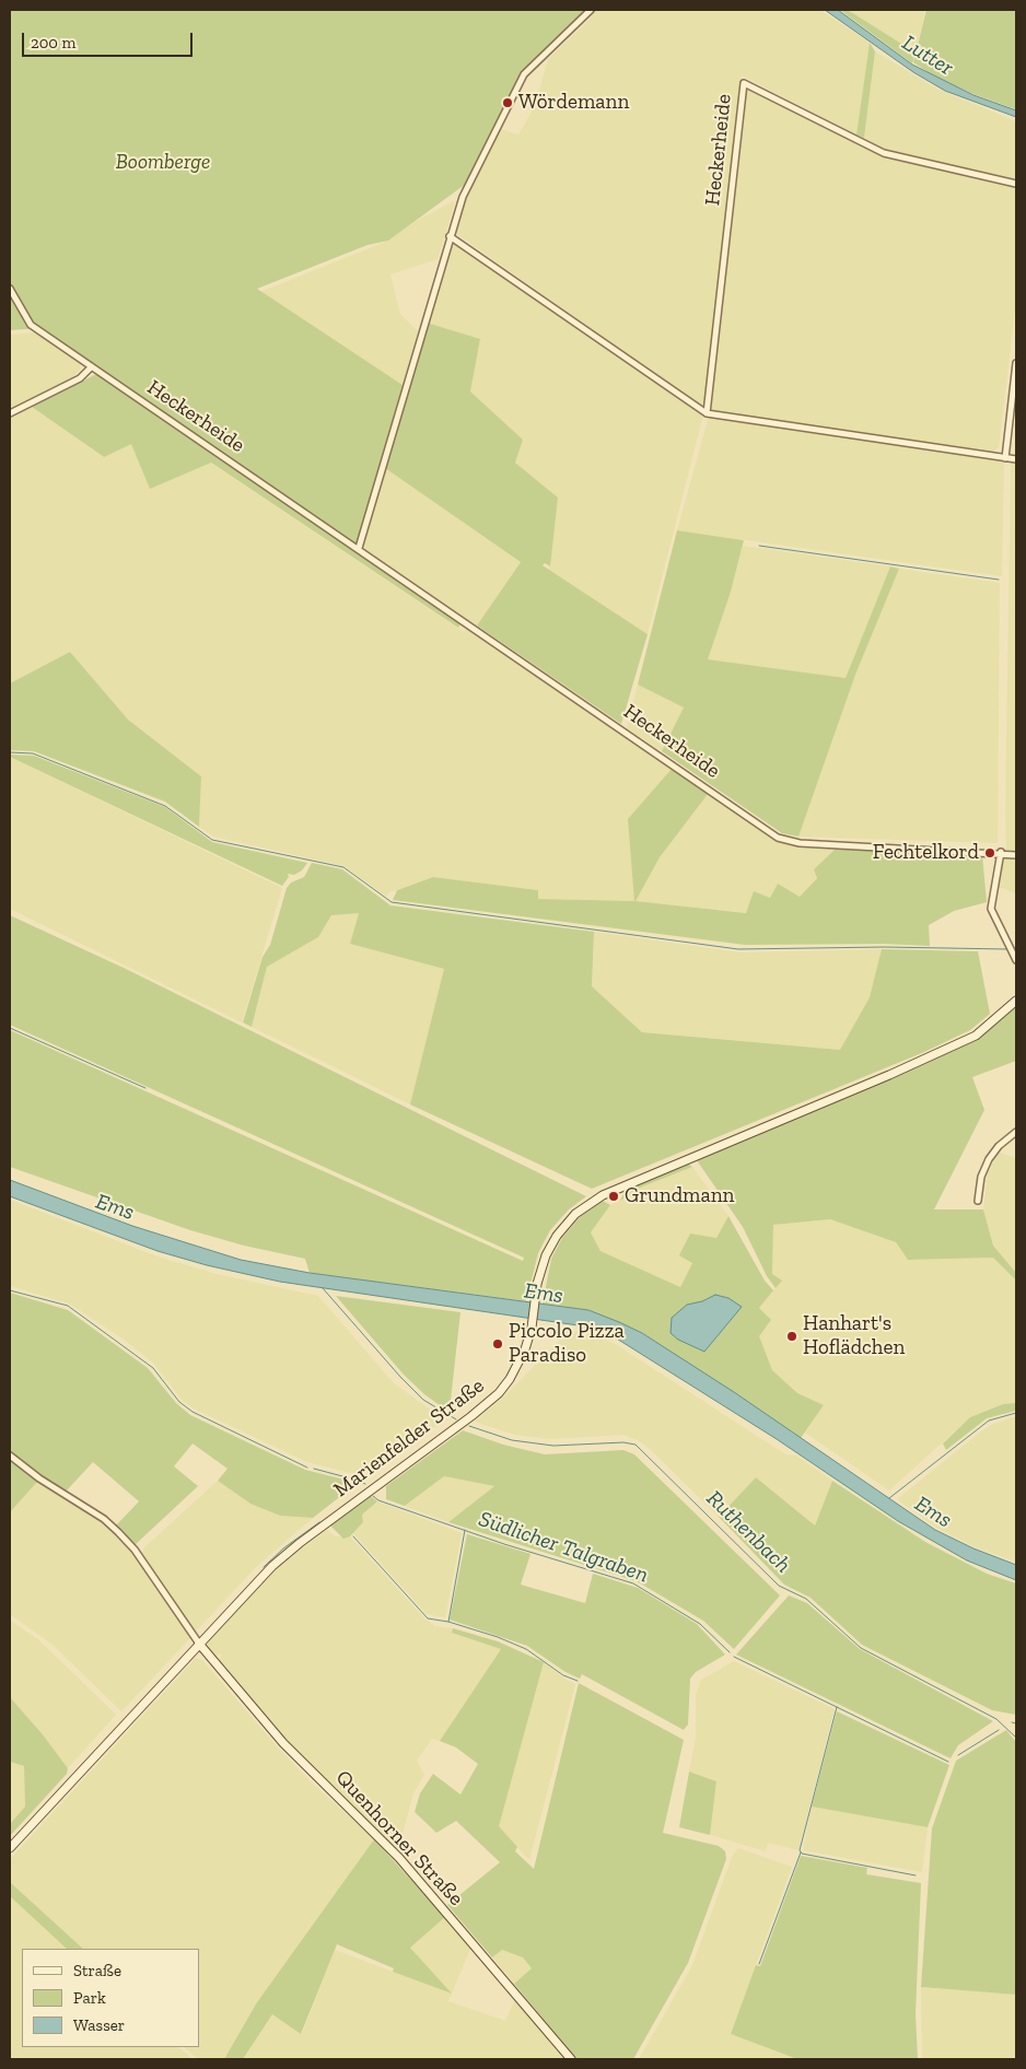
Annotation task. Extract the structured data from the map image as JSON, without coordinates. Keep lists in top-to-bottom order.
{
  "streets": {
    "main road": ["Marienfelder Straße", "Quenhorner Straße"],
    "street": ["Heckerheide"]
  },
  "crossings": [
    ["Marienfelder Straße", "Quenhorner Straße"]
  ],
  "water": [
    "Lutter",
    "Ems",
    "Ruthenbach",
    "Südlicher Talgraben"
  ],
  "parks": ["Boomberge"],
  "places": [
    "Wördemann",
    "Fechtelkord",
    "Grundmann",
    "Hanhart's Hoflädchen",
    "Piccolo Pizza Paradiso"
  ],
  "legend": ["Straße", "Park", "Wasser"],
  "scale_bar": "200 m"
}
